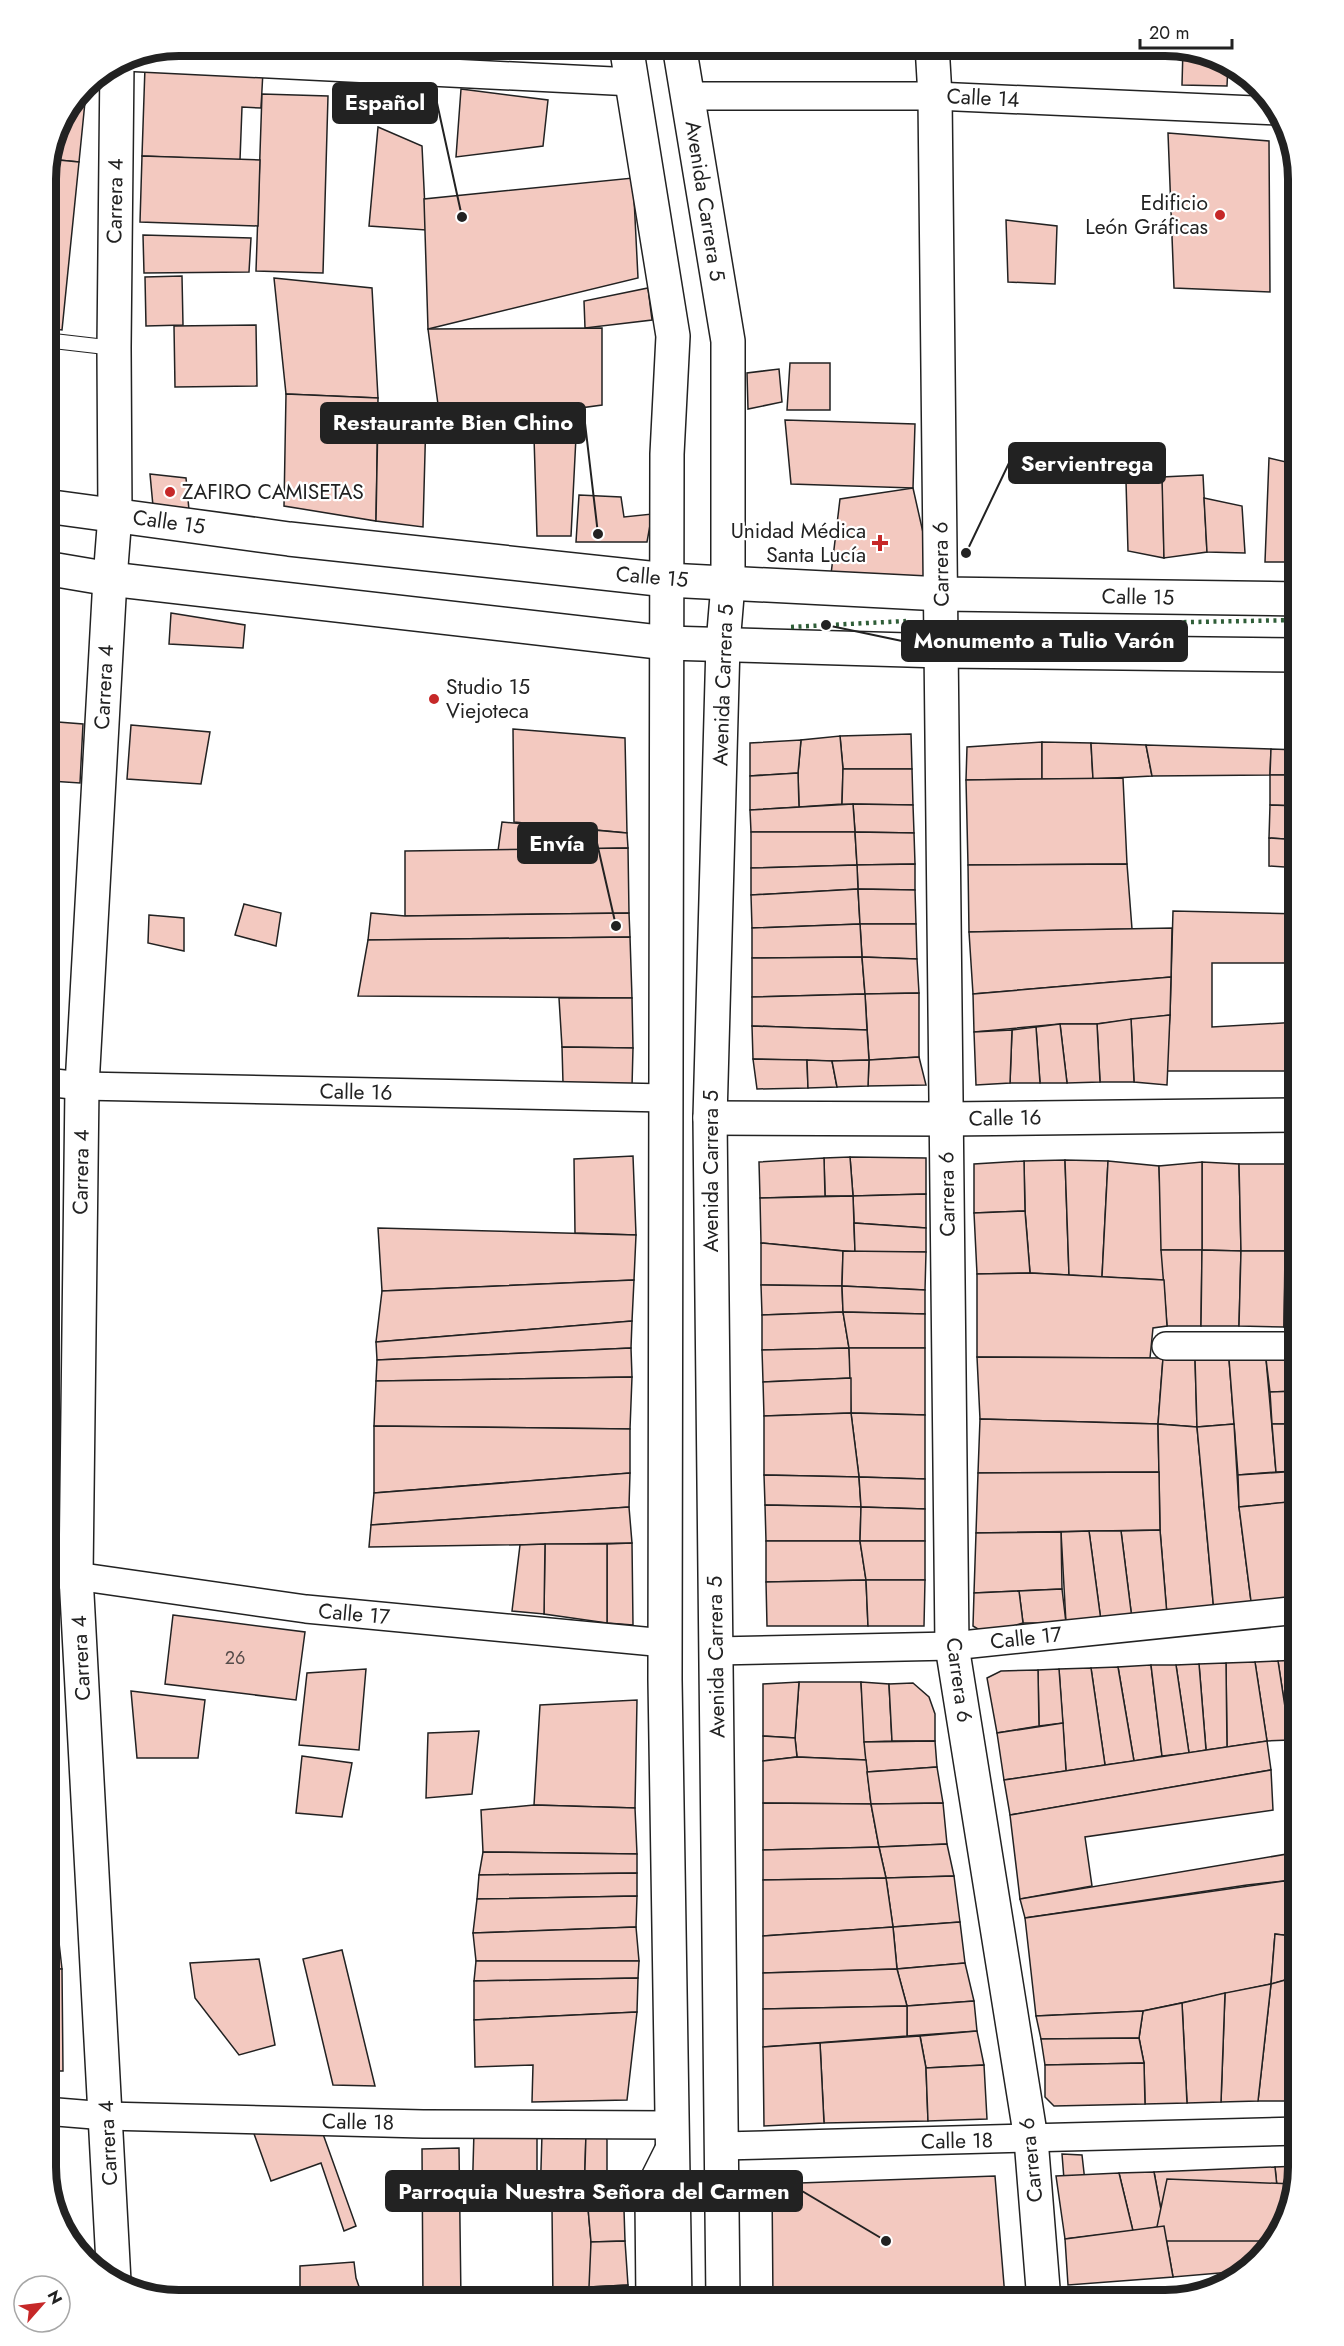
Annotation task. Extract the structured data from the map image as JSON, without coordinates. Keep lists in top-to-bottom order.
{
  "streets": {
    "main road": [
      "Carrera 4",
      "Avenida Carrera 5",
      "Calle 15",
      "Carrera 6",
      "Calle 16"
    ],
    "street": ["Calle 14", "Calle 17", "Calle 18"]
  },
  "crossings": [
    ["Calle 14", "Avenida Carrera 5"],
    ["Calle 14", "Carrera 6"],
    ["Carrera 4", "Calle 15"],
    ["Carrera 4", "Calle 16"],
    ["Carrera 4", "Calle 17"],
    ["Carrera 4", "Calle 18"],
    ["Avenida Carrera 5", "Calle 15"],
    ["Avenida Carrera 5", "Calle 16"],
    ["Avenida Carrera 5", "Calle 17"],
    ["Avenida Carrera 5", "Calle 18"],
    ["Calle 15", "Carrera 6"],
    ["Carrera 6", "Calle 16"],
    ["Carrera 6", "Calle 17"],
    ["Carrera 6", "Calle 18"]
  ],
  "places": {
    "other": [
      "Edificio León Gráficas",
      "Español",
      "ZAFIRO CAMISETAS",
      "Restaurante Bien Chino",
      "Servientrega",
      "Monumento a Tulio Varón",
      "Studio 15 Viejoteca",
      "Envía",
      "Parroquia Nuestra Señora del Carmen"
    ],
    "health": ["Unidad Médica Santa Lucía"]
  },
  "house_numbers": ["26"],
  "scale_bar": "20 m",
  "north": "top right"
}
